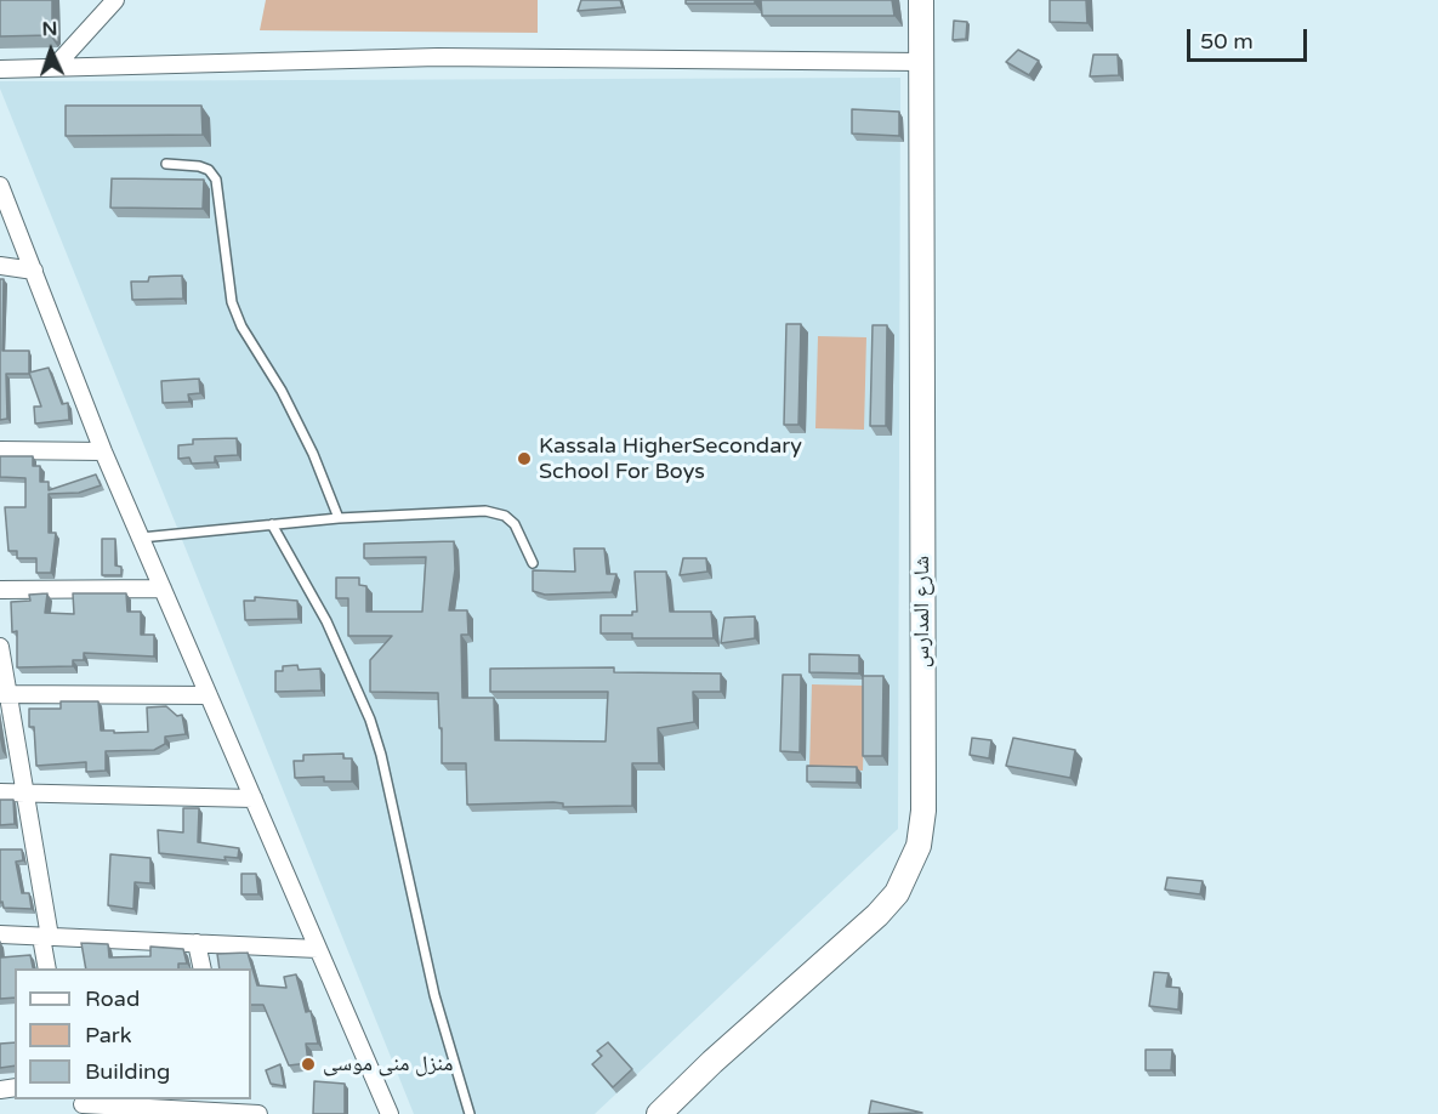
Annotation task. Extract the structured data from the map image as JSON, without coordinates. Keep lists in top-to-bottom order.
{
  "streets": {
    "street": ["شارع المدارس"]
  },
  "places": ["Kassala HigherSecondary School For Boys", "منزل منى موسى"],
  "legend": ["Road", "Park", "Building"],
  "scale_bar": "50 m",
  "north": "top"
}
